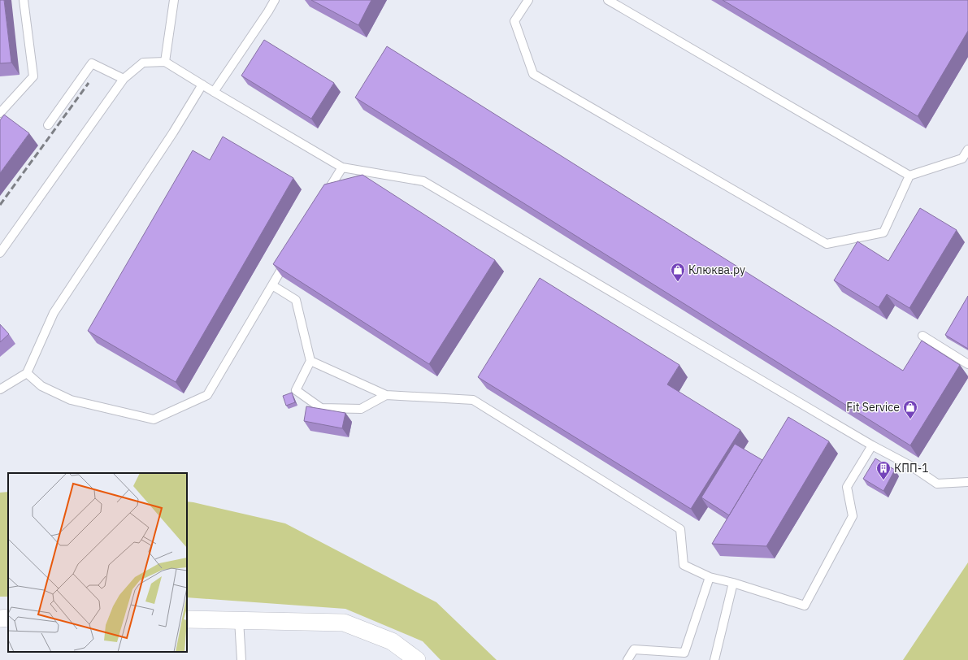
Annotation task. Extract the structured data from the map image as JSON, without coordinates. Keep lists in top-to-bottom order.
{
  "places": {
    "shop": ["Клюква.ру", "Fit Service"],
    "building": ["КПП-1"]
  }
}
